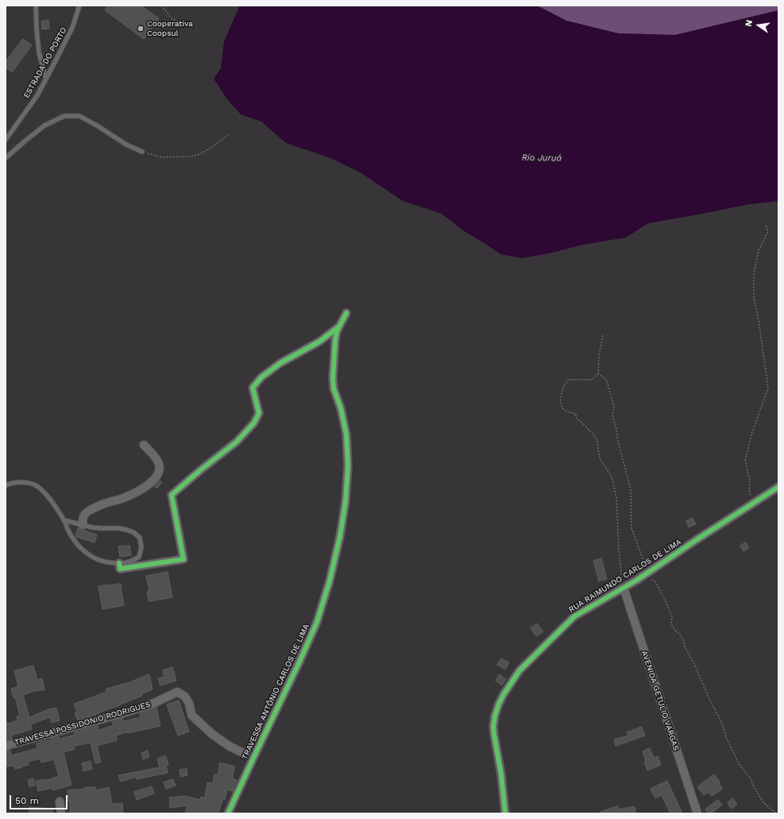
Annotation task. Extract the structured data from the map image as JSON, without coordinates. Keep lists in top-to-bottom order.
{
  "streets": {
    "street": [
      "RUA RAIMUNDO CARLOS DE LIMA",
      "TRAVESSA ANTÔNIO CARLOS DE LIMA",
      "AVENIDA GETÚLIO VARGAS",
      "TRAVESSA POSSIDONIO RODRIGUES"
    ],
    "lane": ["ESTRADA DO PORTO"]
  },
  "crossings": [
    ["RUA RAIMUNDO CARLOS DE LIMA", "AVENIDA GETÚLIO VARGAS"],
    ["TRAVESSA ANTÔNIO CARLOS DE LIMA", "TRAVESSA POSSIDONIO RODRIGUES"]
  ],
  "water": ["Rio Juruá"],
  "places": ["Cooperativa Coopsul"],
  "scale_bar": "50 m",
  "north": "left"
}
